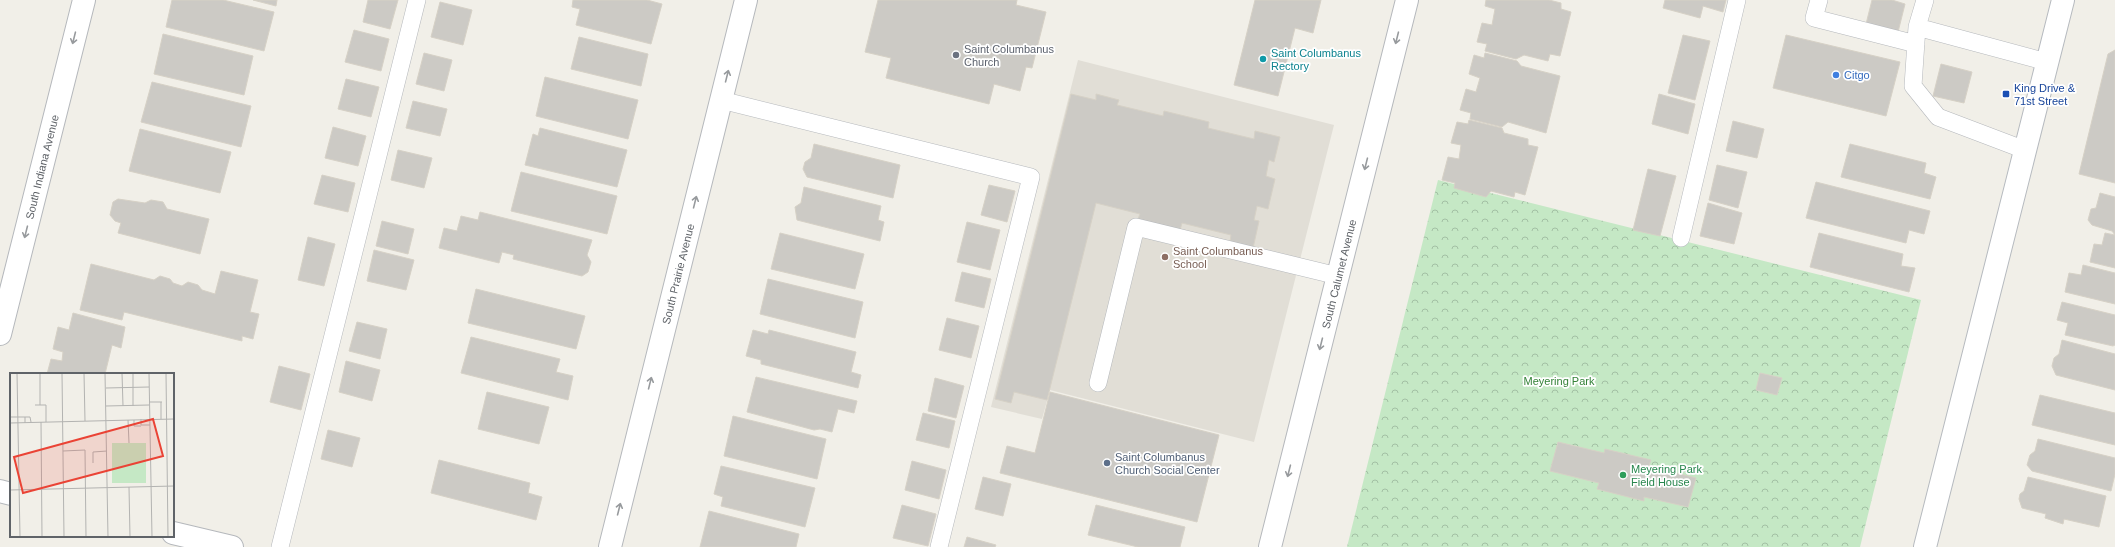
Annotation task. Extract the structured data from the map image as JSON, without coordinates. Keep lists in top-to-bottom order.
{
  "streets": {
    "street": ["South Indiana Avenue", "South Prairie Avenue", "South Calumet Avenue"]
  },
  "one_way": ["South Indiana Avenue", "South Prairie Avenue", "South Calumet Avenue"],
  "parks": ["Meyering Park"],
  "places": {
    "other": [
      "Saint Columbanus Church",
      "Saint Columbanus Rectory",
      "Citgo",
      "Saint Columbanus School",
      "Saint Columbanus Church Social Center",
      "Meyering Park Field House"
    ],
    "transit": ["King Drive & 71st Street"]
  }
}
